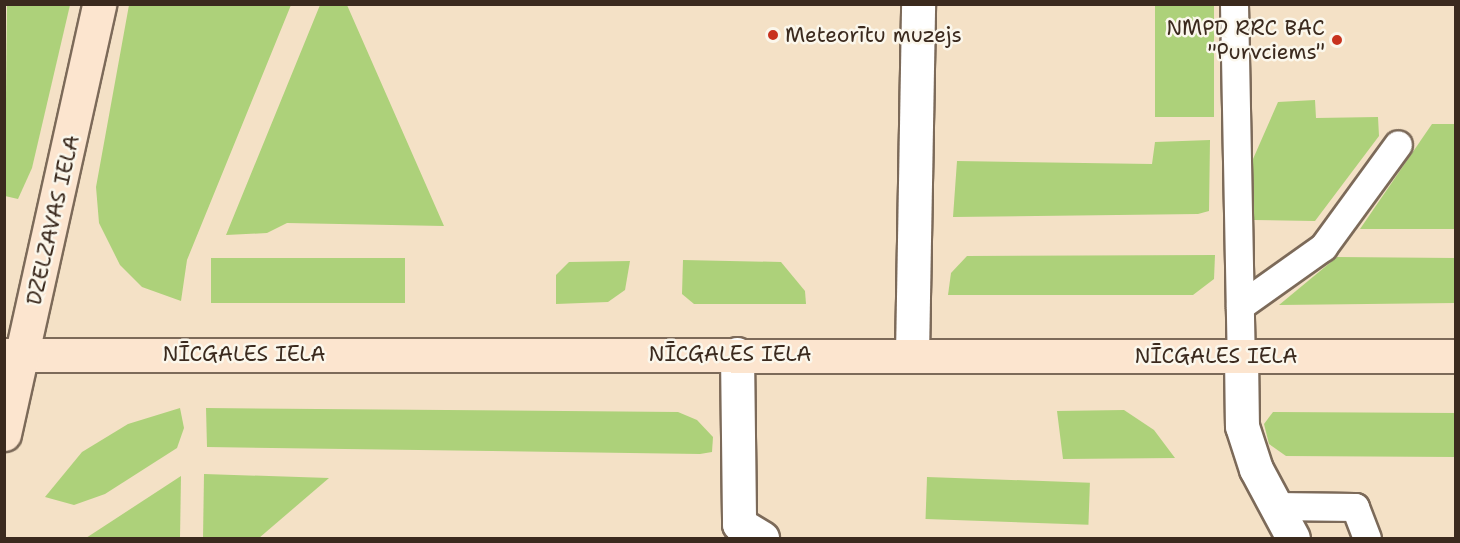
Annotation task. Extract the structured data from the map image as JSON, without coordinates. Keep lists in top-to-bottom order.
{
  "streets": {
    "street": ["DZELZAVAS IELA", "NĪCGALES IELA"]
  },
  "crossings": [
    ["DZELZAVAS IELA", "NĪCGALES IELA"]
  ],
  "places": ["Meteorītu muzejs", "NMPD RRC BAC \"Purvciems\""]
}
